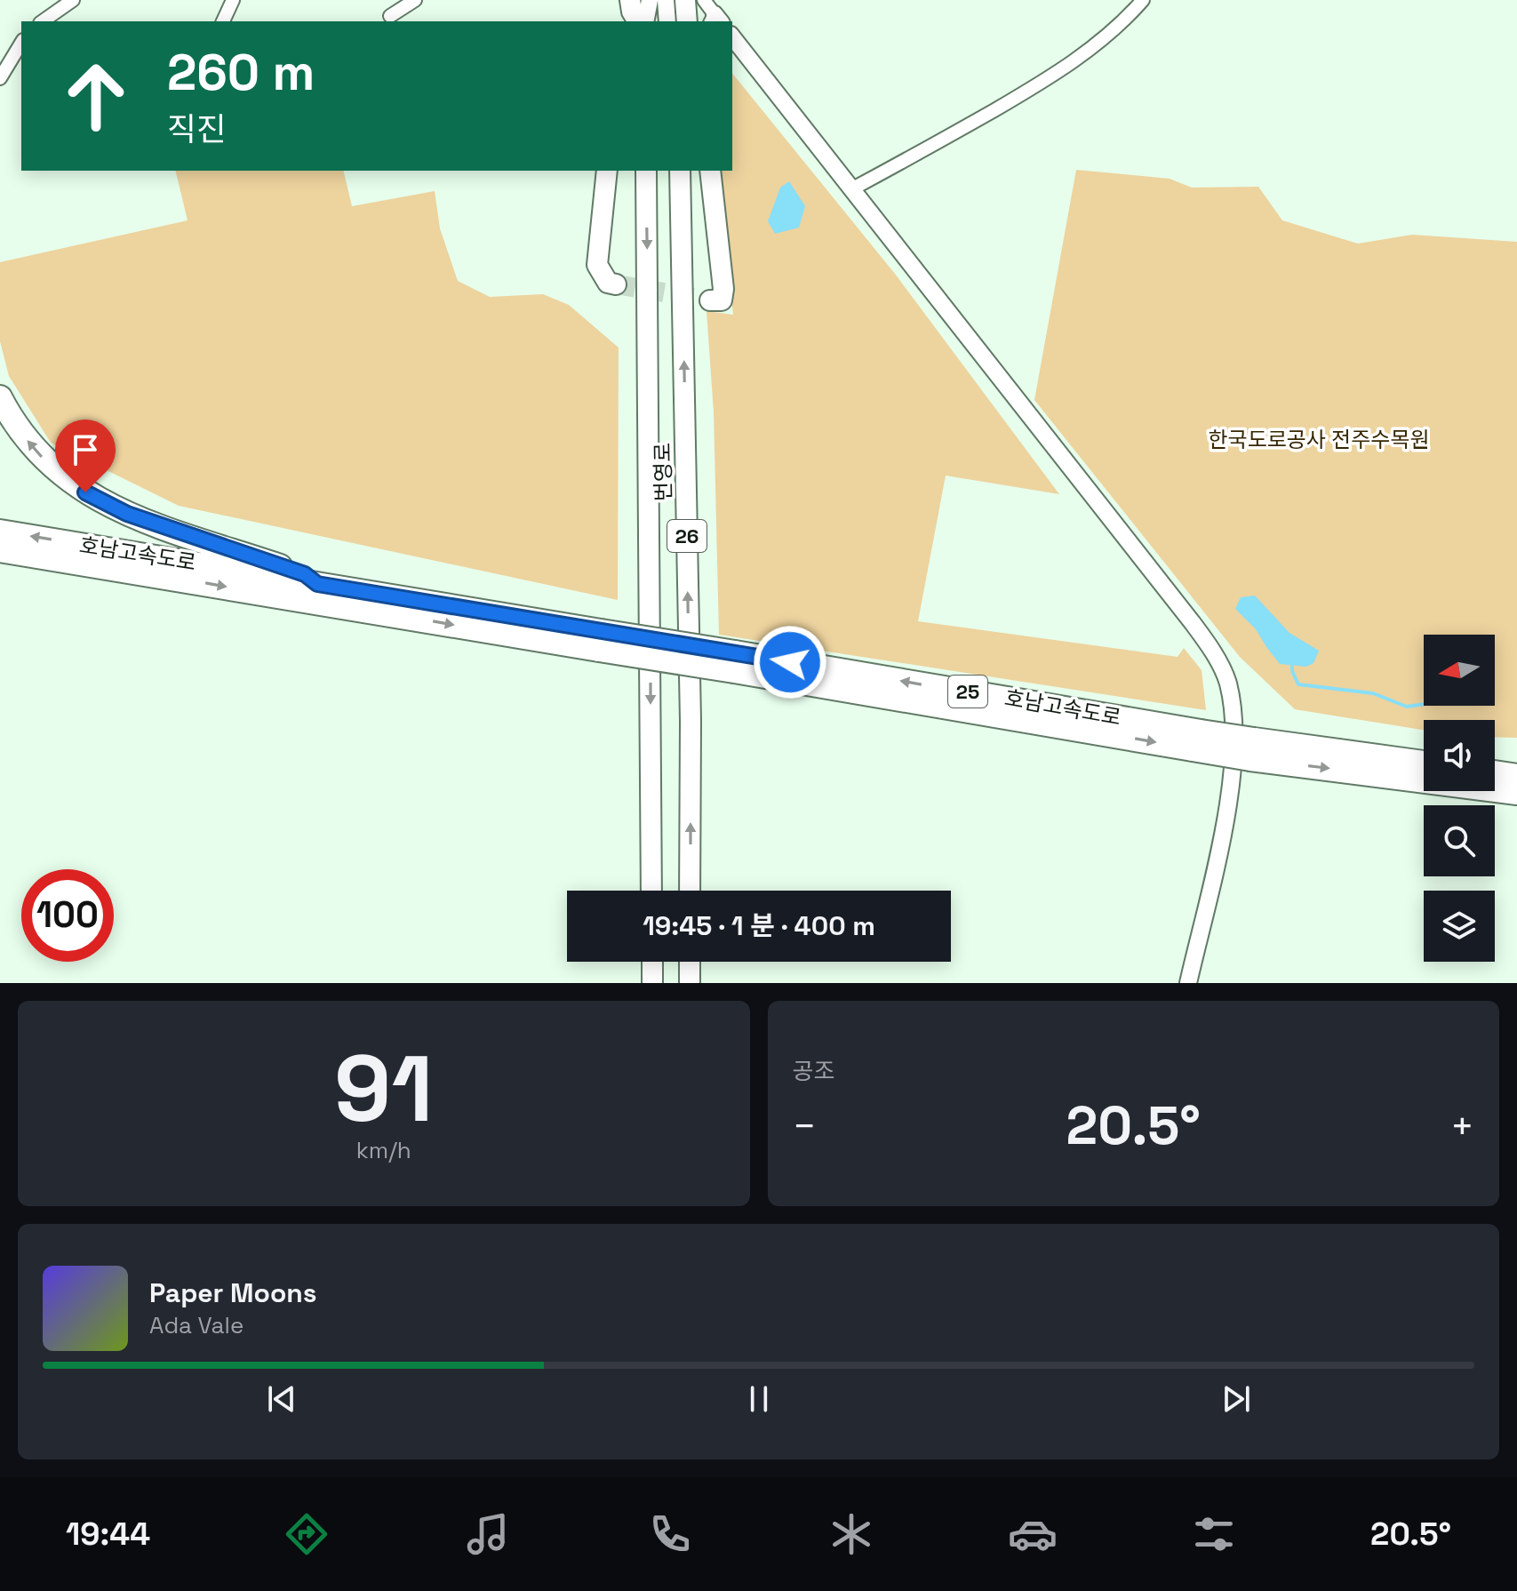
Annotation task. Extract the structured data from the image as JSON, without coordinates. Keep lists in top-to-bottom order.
{
  "streets": {
    "highway": ["호남고속도로", "25"],
    "main road": ["번영로", "26"]
  },
  "crossings": [
    ["호남고속도로", "25"]
  ],
  "parks": ["한국도로공사 전주수목원"],
  "north": "left",
  "page": {
    "turn": ["260 m", "직진"],
    "limit": "100",
    "trip": "19:45 · 1 분 · 400 m",
    "tile": [
      ["91", "km/h"],
      "공조"
    ],
    "heat": ["−", "20.5°", "+"],
    "song": ["Paper Moons", "Ada Vale"],
    "tabs": ["19:44", "20.5°"]
  }
}
